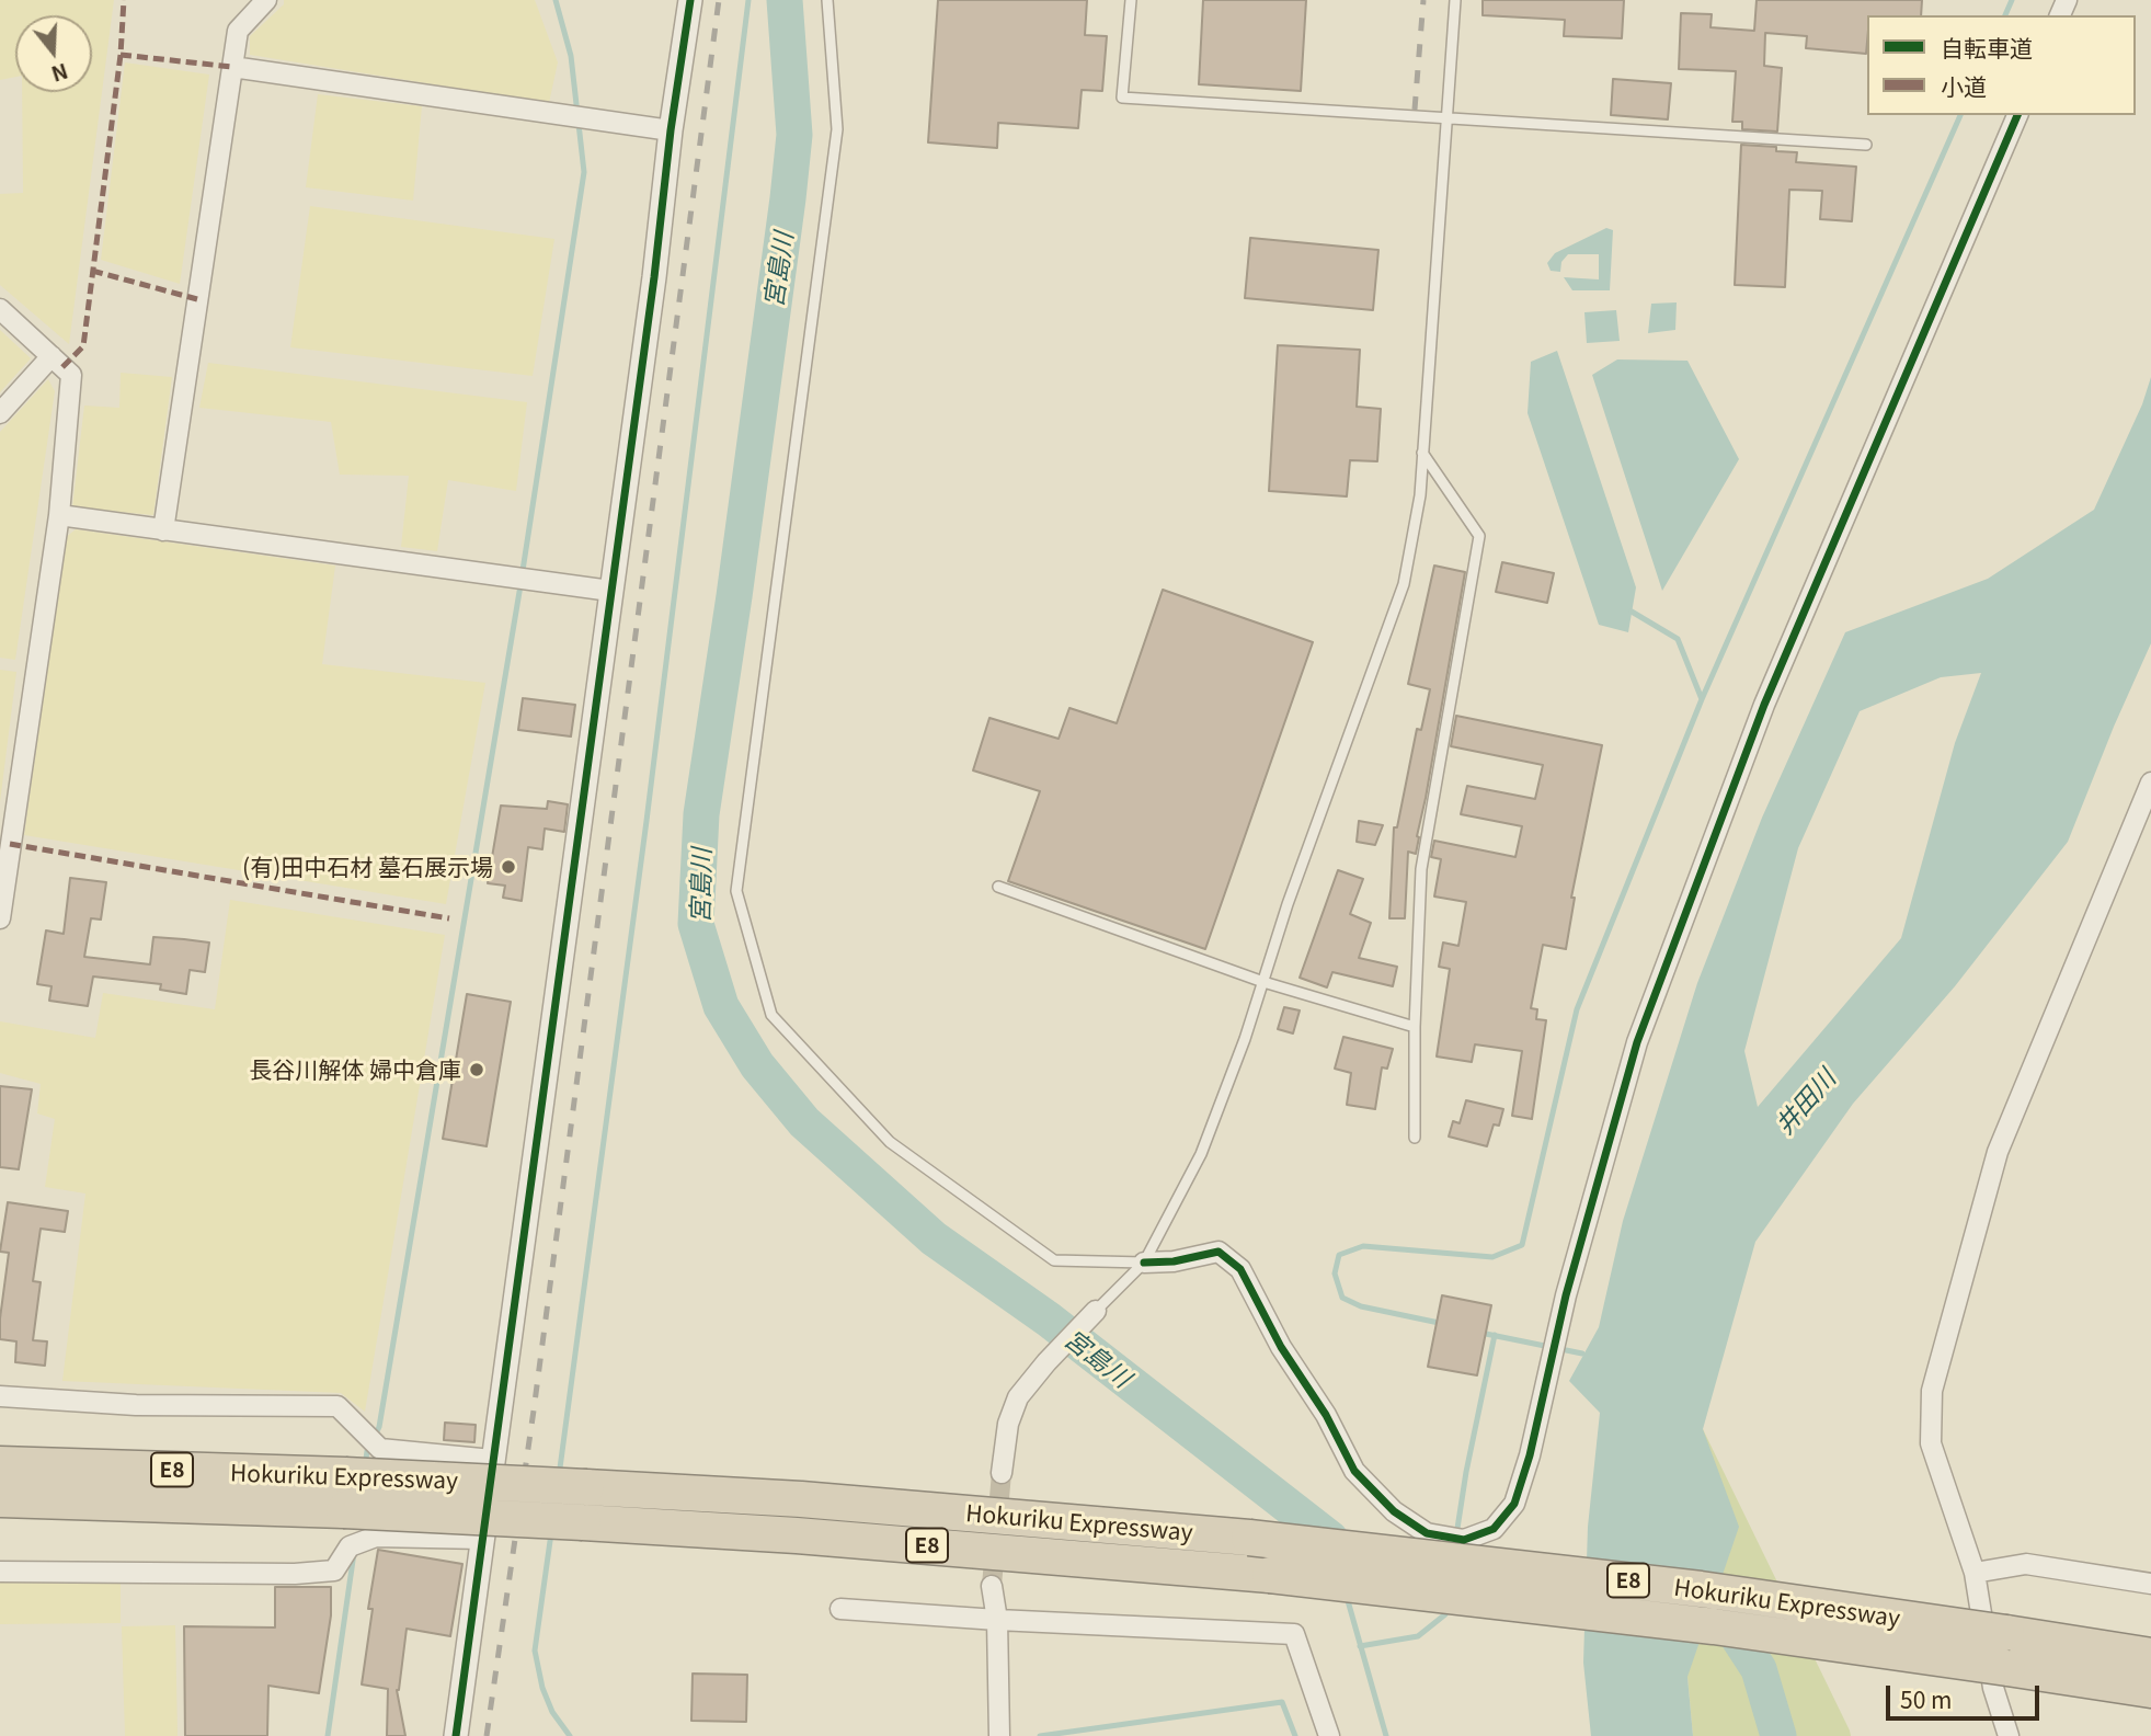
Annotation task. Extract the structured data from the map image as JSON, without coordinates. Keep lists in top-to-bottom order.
{
  "streets": {
    "highway": ["E8", "Hokuriku Expressway"]
  },
  "water": ["宮島川", "井田川"],
  "places": ["(有)田中石材 墓石展示場", "長谷川解体 婦中倉庫"],
  "legend": ["自転車道", "小道"],
  "scale_bar": "50 m",
  "north": "bottom"
}
